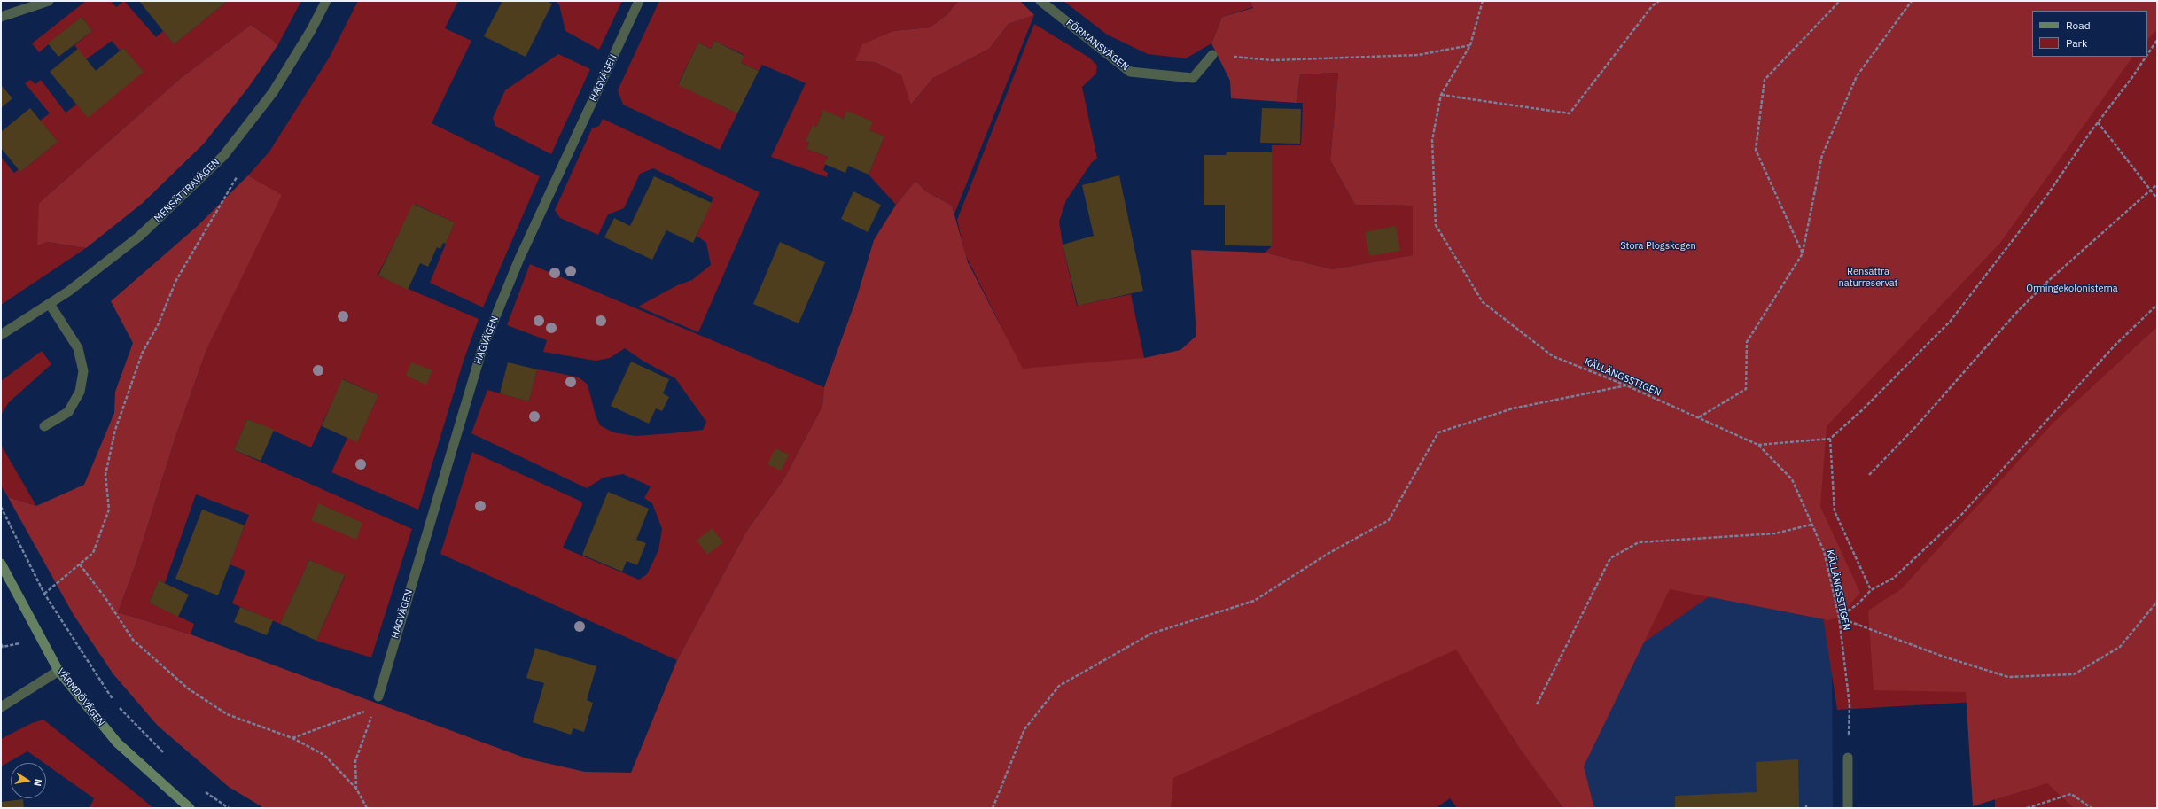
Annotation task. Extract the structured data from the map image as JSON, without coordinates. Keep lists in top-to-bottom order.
{
  "streets": {
    "main road": ["VÄRMDÖVÄGEN"],
    "street": ["FÖRMANSVÄGEN", "HAGVÄGEN", "MENSÄTTRAVÄGEN"],
    "path": ["KÄLLÄNGSSTIGEN"]
  },
  "parks": ["Stora Plogskogen", "Rensättra naturreservat", "Ormingekolonisterna"],
  "legend": ["Road", "Park"],
  "north": "right"
}
